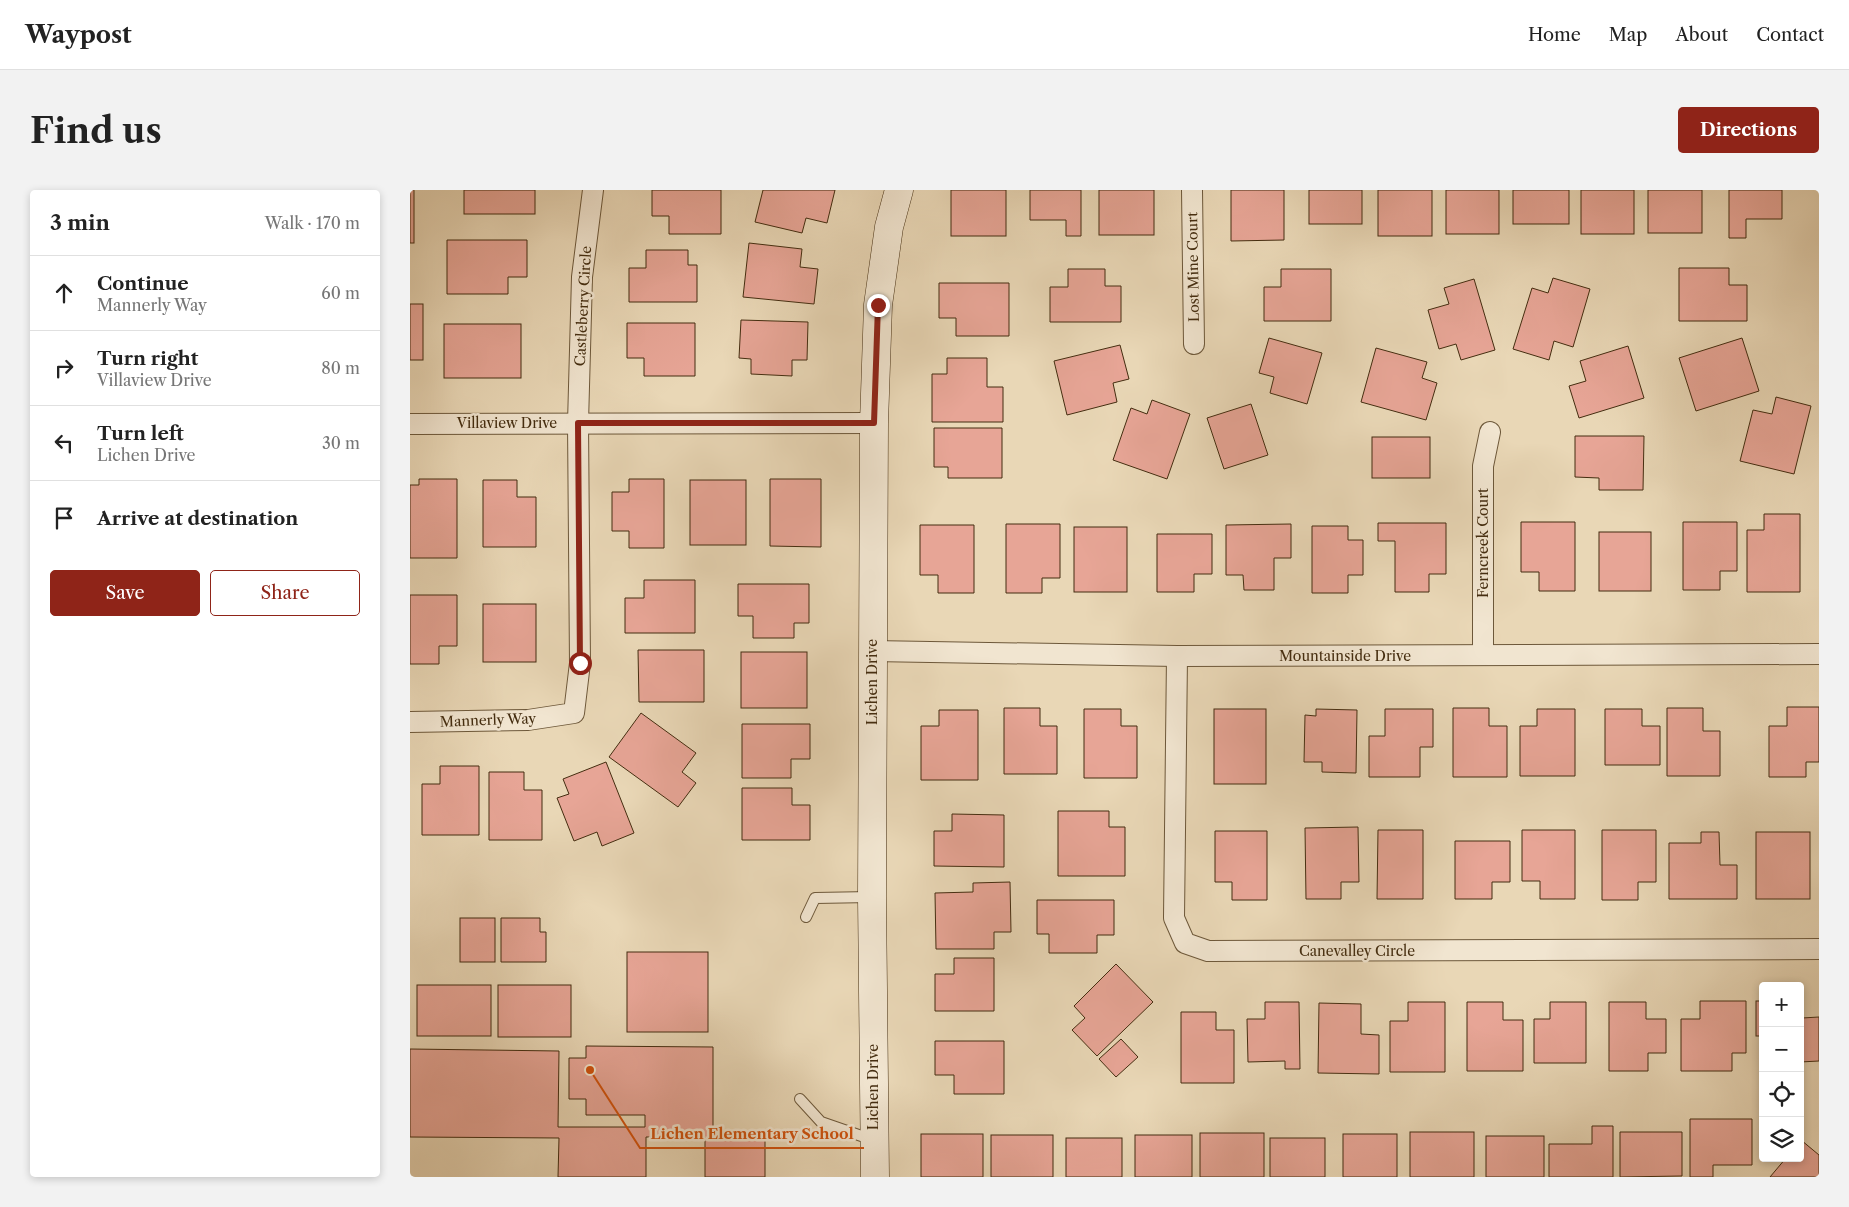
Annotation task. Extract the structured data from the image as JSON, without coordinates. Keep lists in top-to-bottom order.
{
  "streets": {
    "street": [
      "Lost Mine Court",
      "Castleberry Circle",
      "Villaview Drive",
      "Ferncreek Court",
      "Mountainside Drive",
      "Lichen Drive",
      "Mannerly Way",
      "Canevalley Circle"
    ]
  },
  "crossings": [
    ["Castleberry Circle", "Villaview Drive"],
    ["Castleberry Circle", "Mannerly Way"],
    ["Villaview Drive", "Lichen Drive"],
    ["Villaview Drive", "Mannerly Way"],
    ["Ferncreek Court", "Mountainside Drive"],
    ["Mountainside Drive", "Lichen Drive"],
    ["Mountainside Drive", "Canevalley Circle"]
  ],
  "places": ["Lichen Elementary School"],
  "page": {
    "header": "Waypost",
    "nav": [
      "Home",
      "Map",
      "About",
      "Contact"
    ],
    "buttons": [
      "Directions",
      ["Save", "Share"]
    ],
    "title": "Find us",
    "heading": ["3 min", "Walk · 170 m"],
    "list": [
      ["Continue", "Mannerly Way", "60 m"],
      ["Turn right", "Villaview Drive", "80 m"],
      ["Turn left", "Lichen Drive", "30 m"],
      "Arrive at destination"
    ],
    "map_buttons": ["+", "−"]
  }
}
